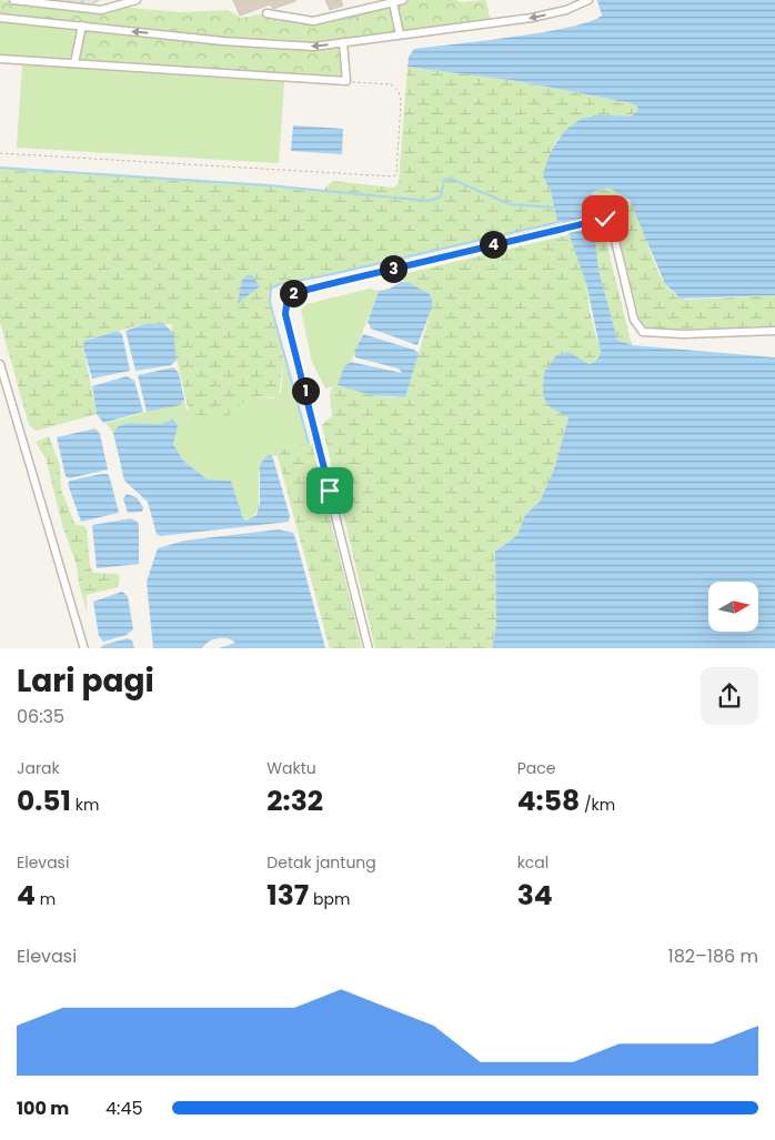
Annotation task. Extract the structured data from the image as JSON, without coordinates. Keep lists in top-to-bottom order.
{
  "north": "right",
  "page": {
    "pins": [
      "4",
      "3",
      "2",
      "1"
    ],
    "heading": ["Lari pagi", "06:35"],
    "stats": [
      ["Jarak", "0.51 km"],
      ["Waktu", "2:32"],
      ["Pace", "4:58 /km"],
      ["Elevasi", "4 m"],
      ["Detak jantung", "137 bpm"],
      ["kcal", "34"]
    ],
    "chart": ["Elevasi", "182–186 m"],
    "list": [
      {
        "name": "100 m",
        "note": "4:45"
      }
    ]
  }
}
